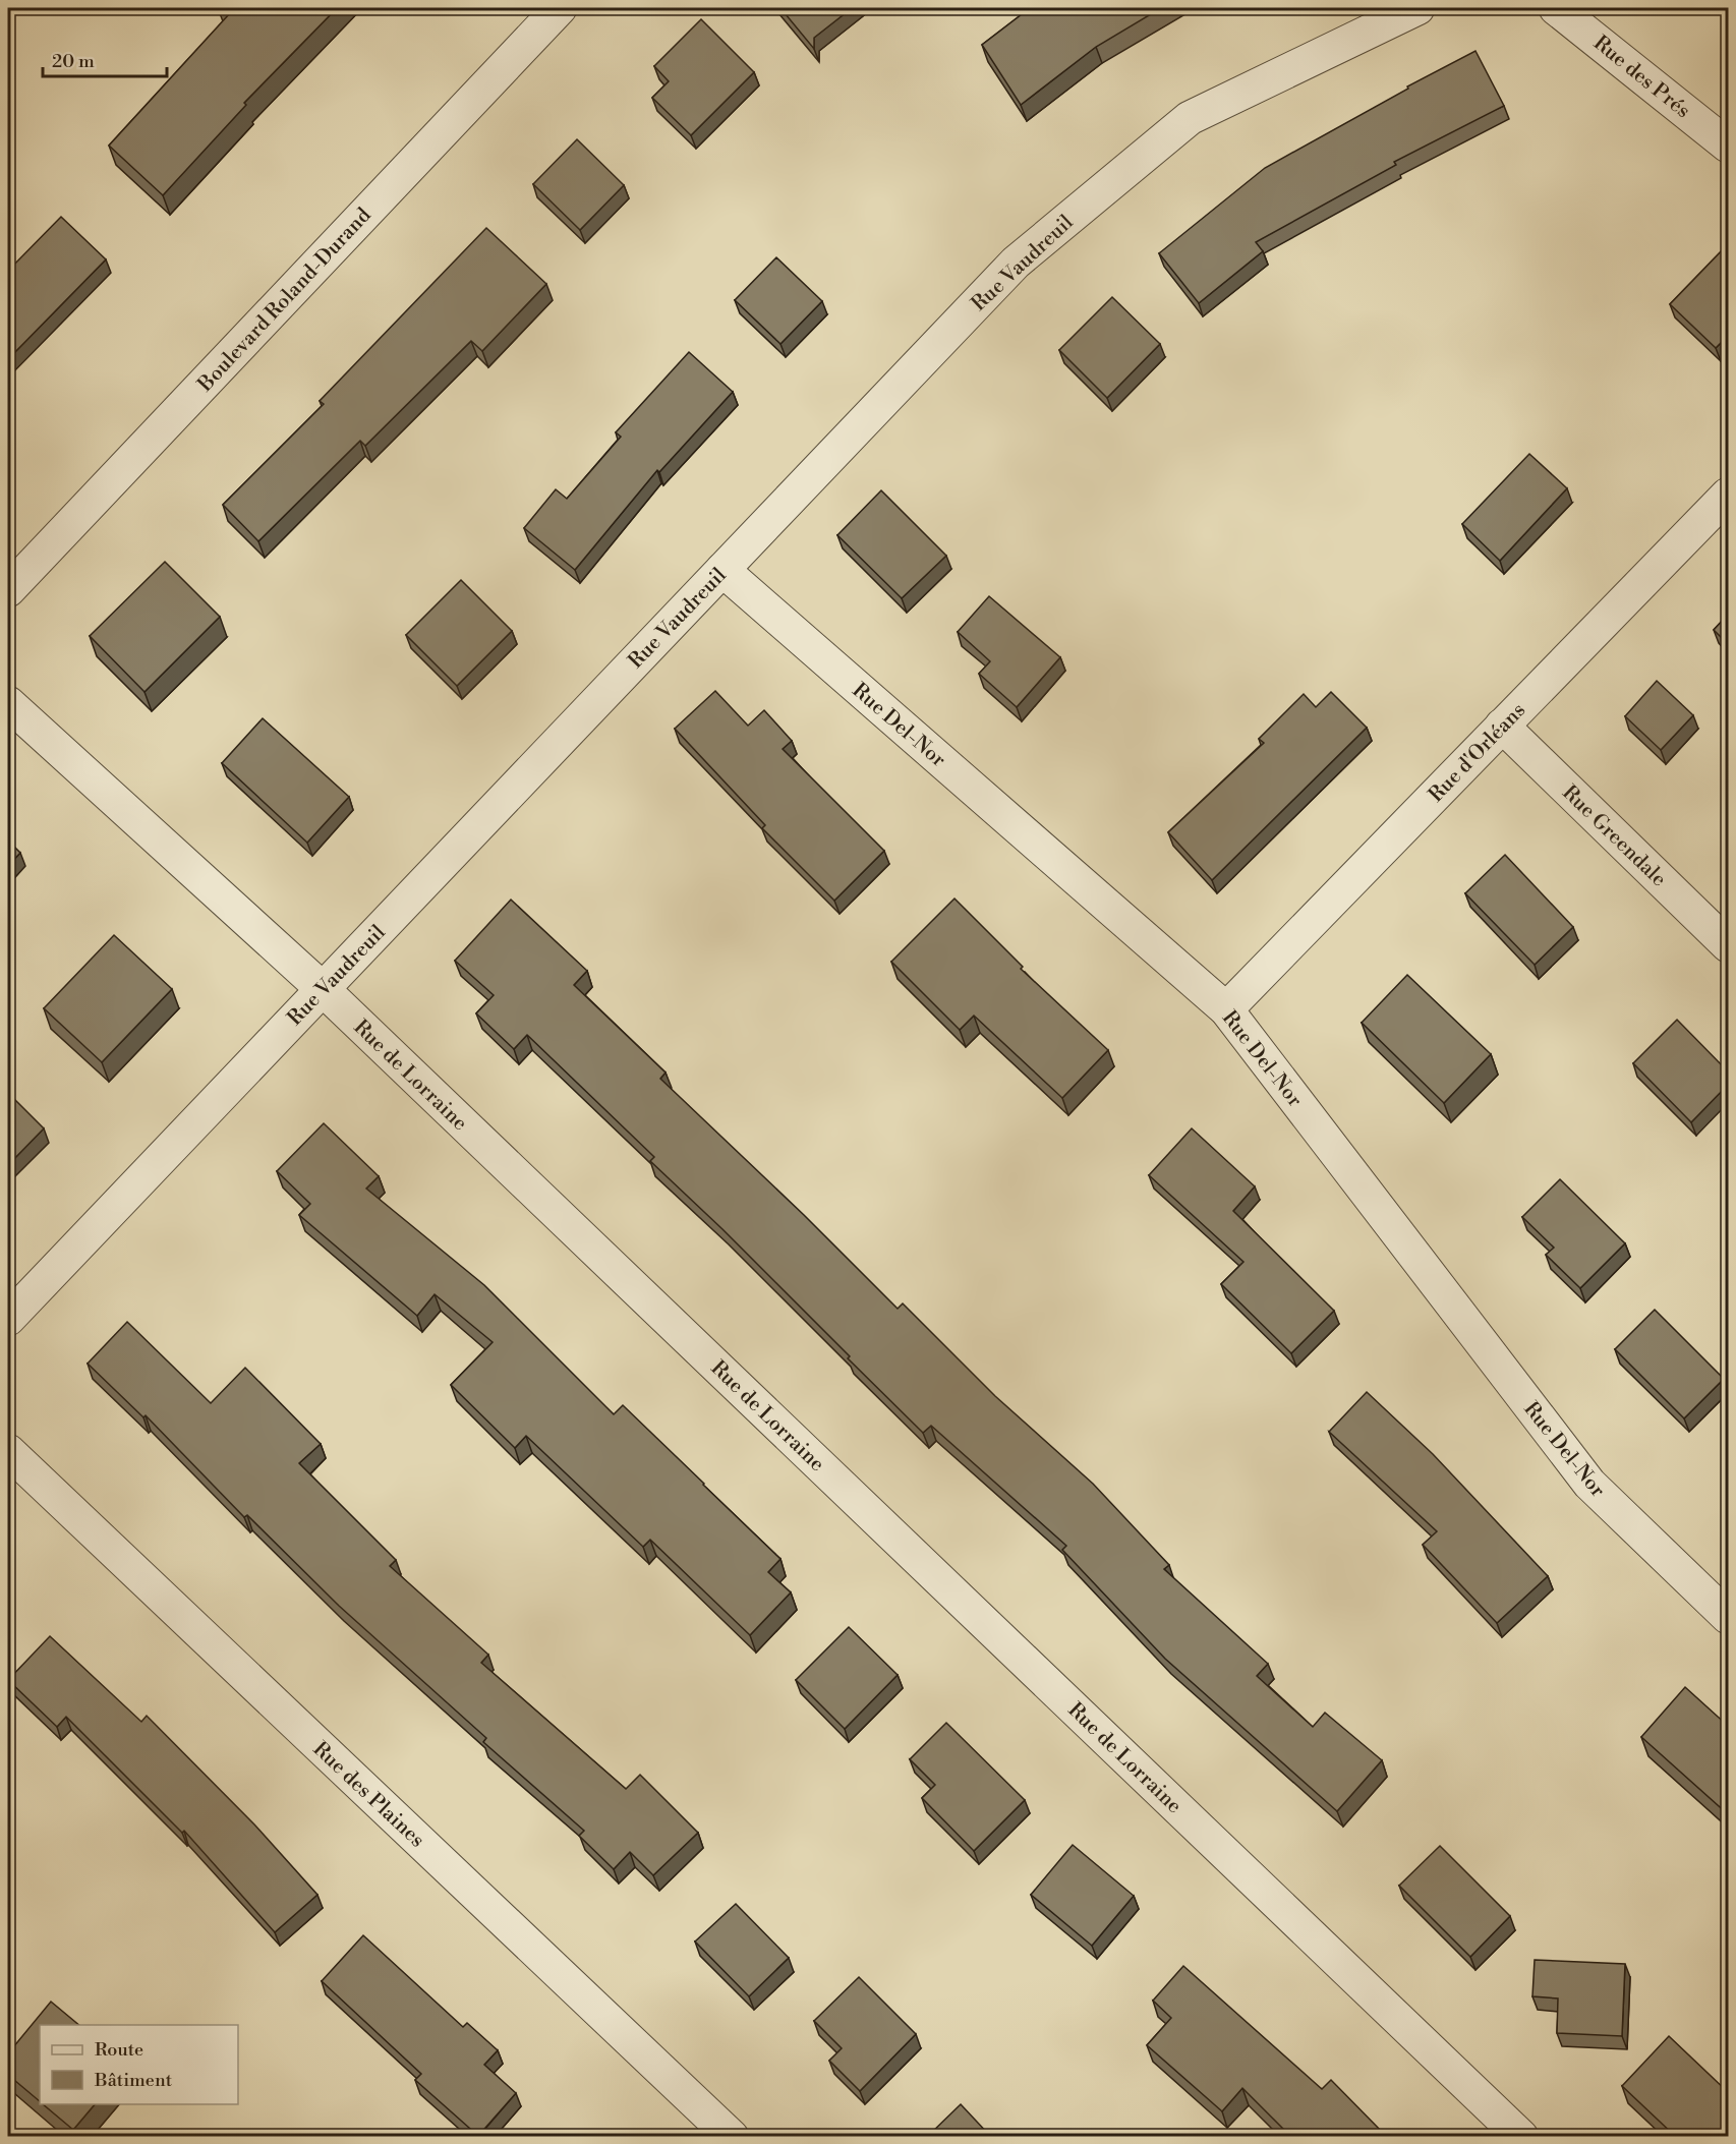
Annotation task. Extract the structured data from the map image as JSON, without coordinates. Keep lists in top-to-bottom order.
{
  "streets": {
    "street": [
      "Rue des Prés",
      "Rue Vaudreuil",
      "Boulevard Roland-Durand",
      "Rue Del-Nor",
      "Rue d'Orléans",
      "Rue Greendale",
      "Rue de Lorraine",
      "Rue des Plaines"
    ]
  },
  "crossings": [
    ["Rue Vaudreuil", "Rue Del-Nor"],
    ["Rue Vaudreuil", "Rue de Lorraine"],
    ["Rue Del-Nor", "Rue d'Orléans"],
    ["Rue d'Orléans", "Rue Greendale"]
  ],
  "legend": ["Route", "Bâtiment"],
  "scale_bar": "20 m"
}
